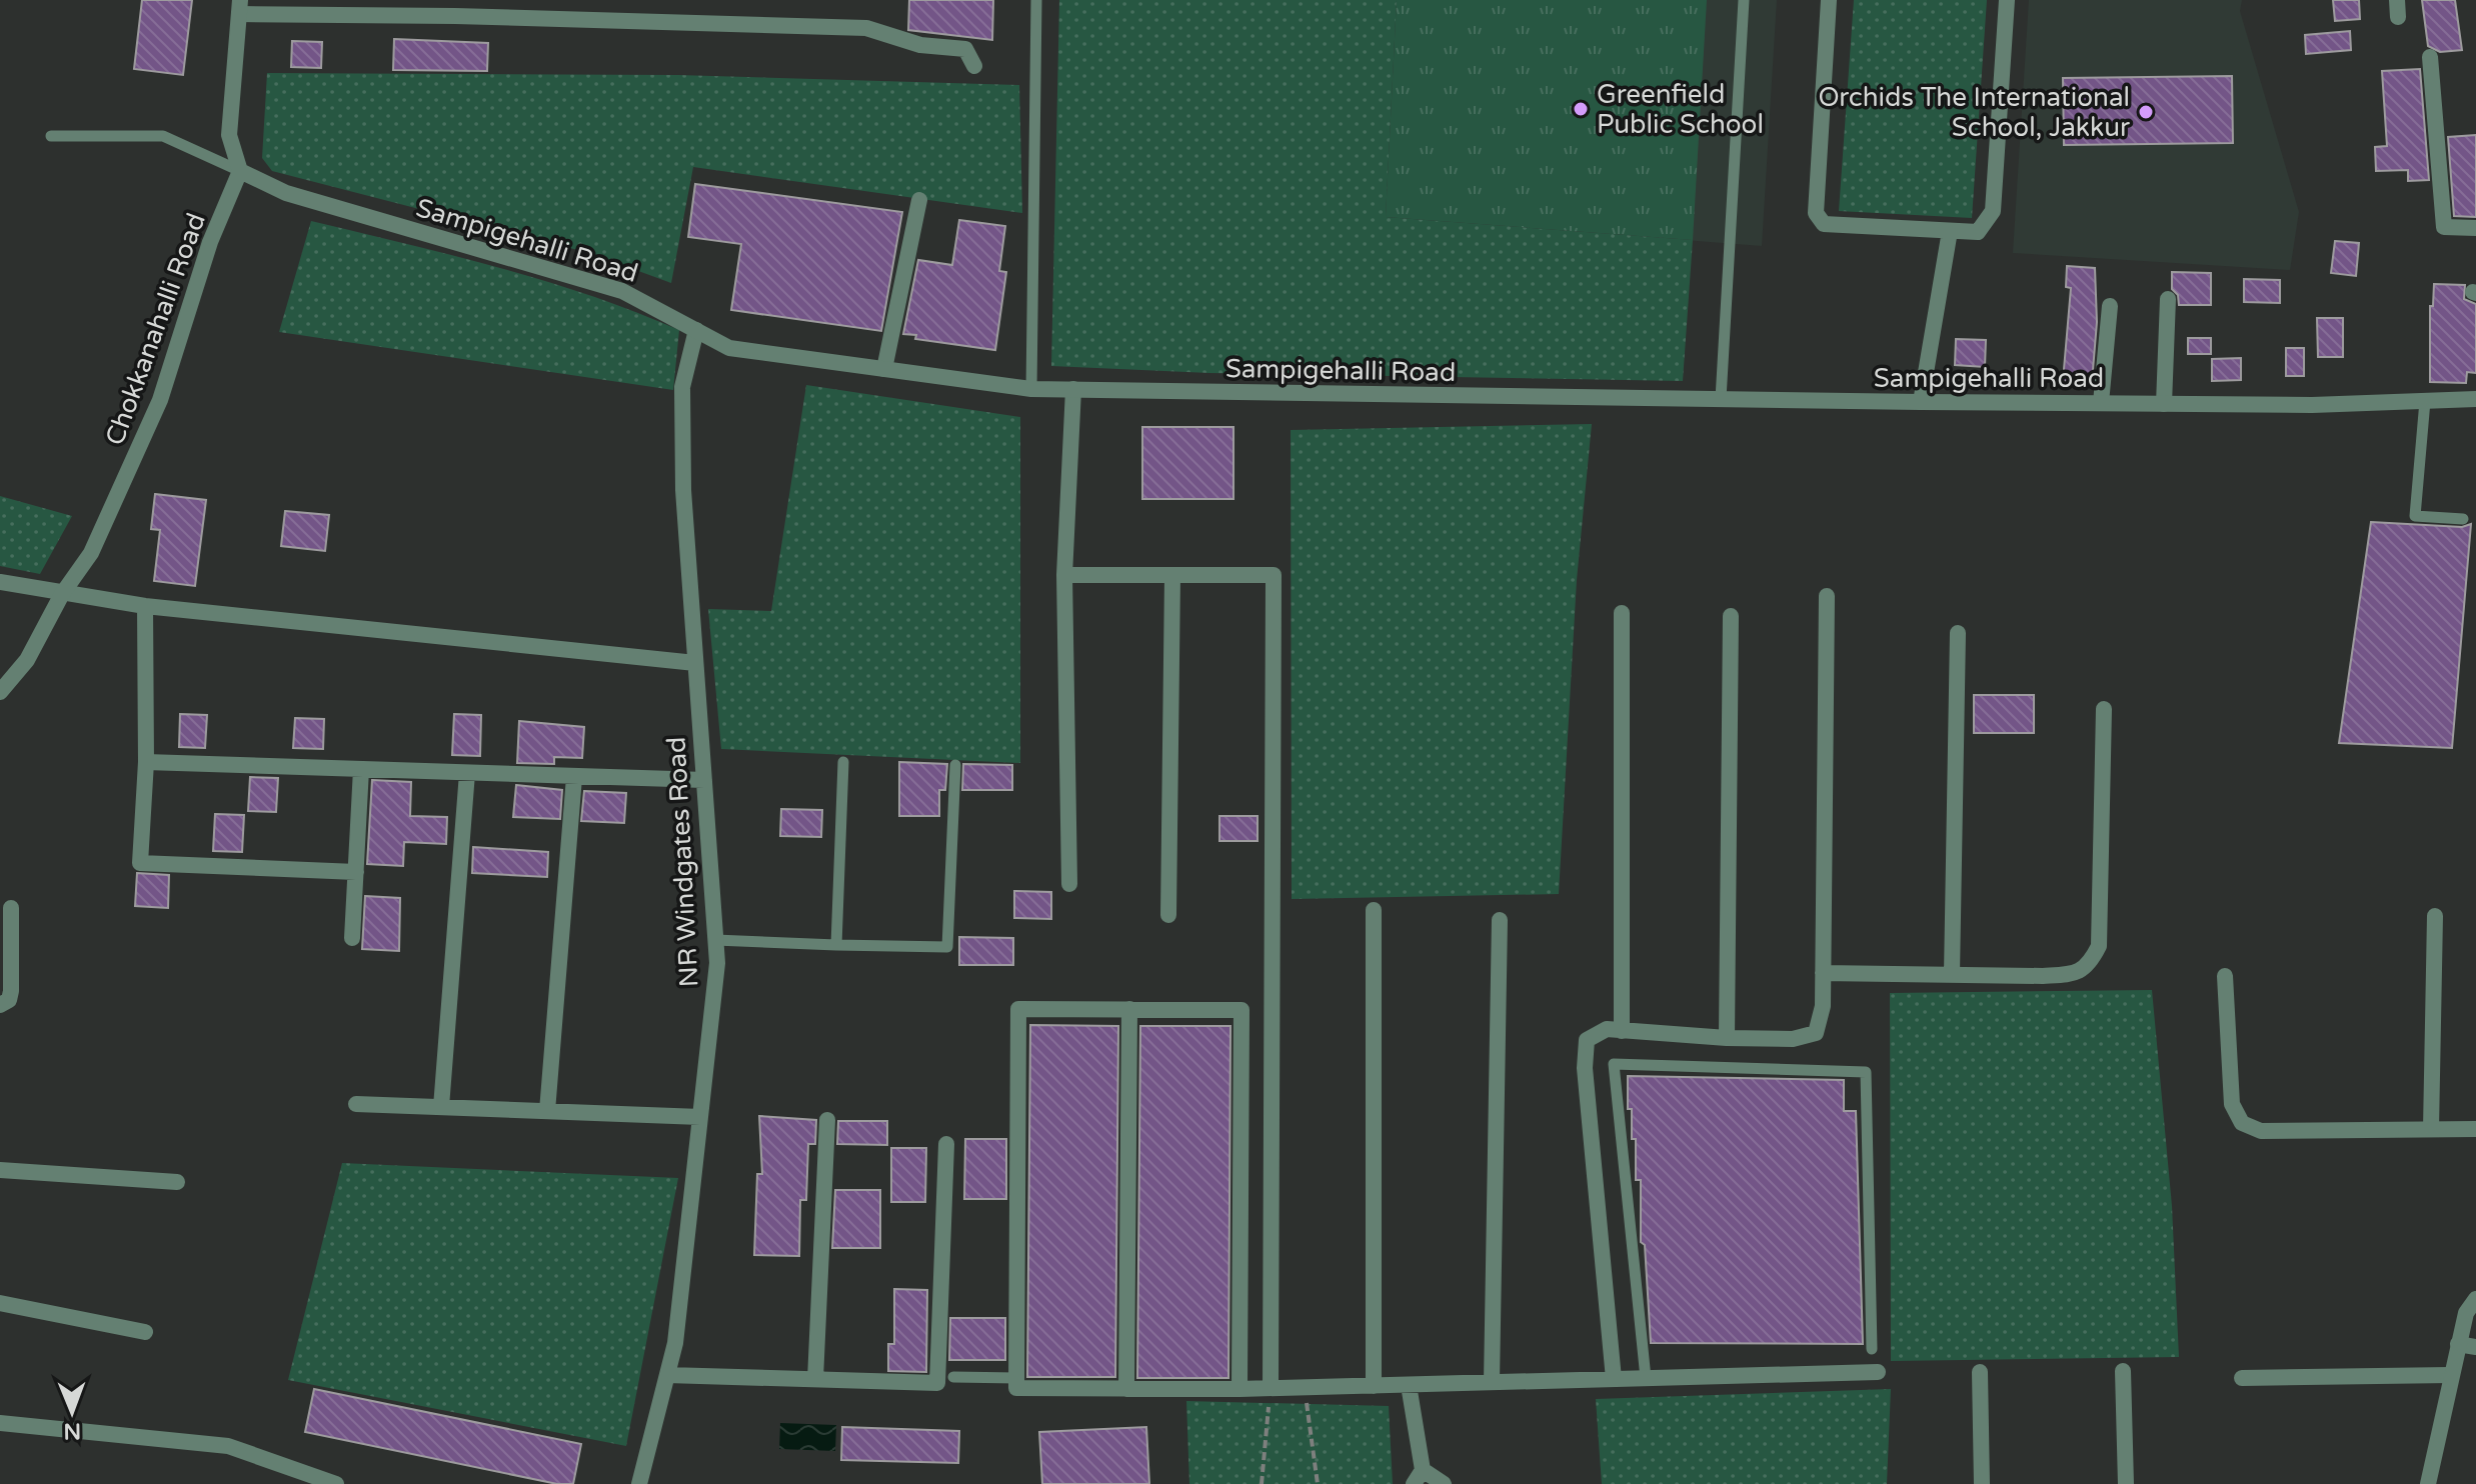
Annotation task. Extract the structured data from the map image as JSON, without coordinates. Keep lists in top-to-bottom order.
{
  "streets": {
    "street": ["Sampigehalli Road", "Chokkanahalli Road", "NR Windgates Road"]
  },
  "crossings": [
    ["Sampigehalli Road", "Chokkanahalli Road"],
    ["Sampigehalli Road", "NR Windgates Road"]
  ],
  "places": ["Greenfield Public School", "Orchids The International School, Jakkur"],
  "north": "bottom"
}
